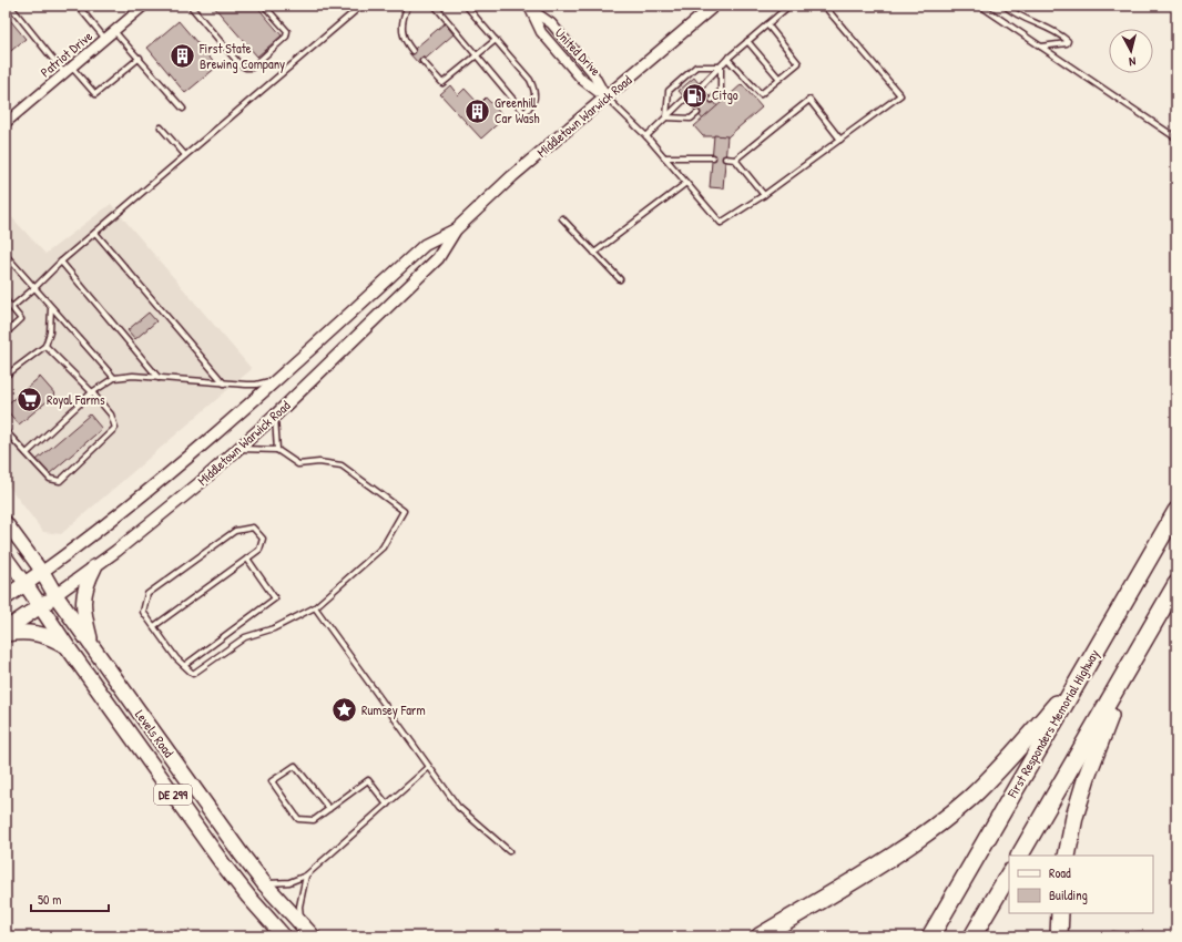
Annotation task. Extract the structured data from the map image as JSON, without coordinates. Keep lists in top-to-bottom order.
{
  "streets": {
    "highway": ["First Responders Memorial Highway"],
    "main road": ["Middletown Warwick Road", "Levels Road", "DE 299"],
    "street": ["United Drive", "Patriot Drive"]
  },
  "crossings": [
    ["United Drive", "Middletown Warwick Road"],
    ["Middletown Warwick Road", "Levels Road"],
    ["Levels Road", "DE 299"]
  ],
  "places": {
    "building": ["First State Brewing Company", "Greenhill Car Wash"],
    "fuel station": ["Citgo"],
    "supermarket": ["Royal Farms"],
    "place": ["Rumsey Farm"]
  },
  "legend": ["Road", "Building"],
  "scale_bar": "50 m",
  "north": "bottom"
}
